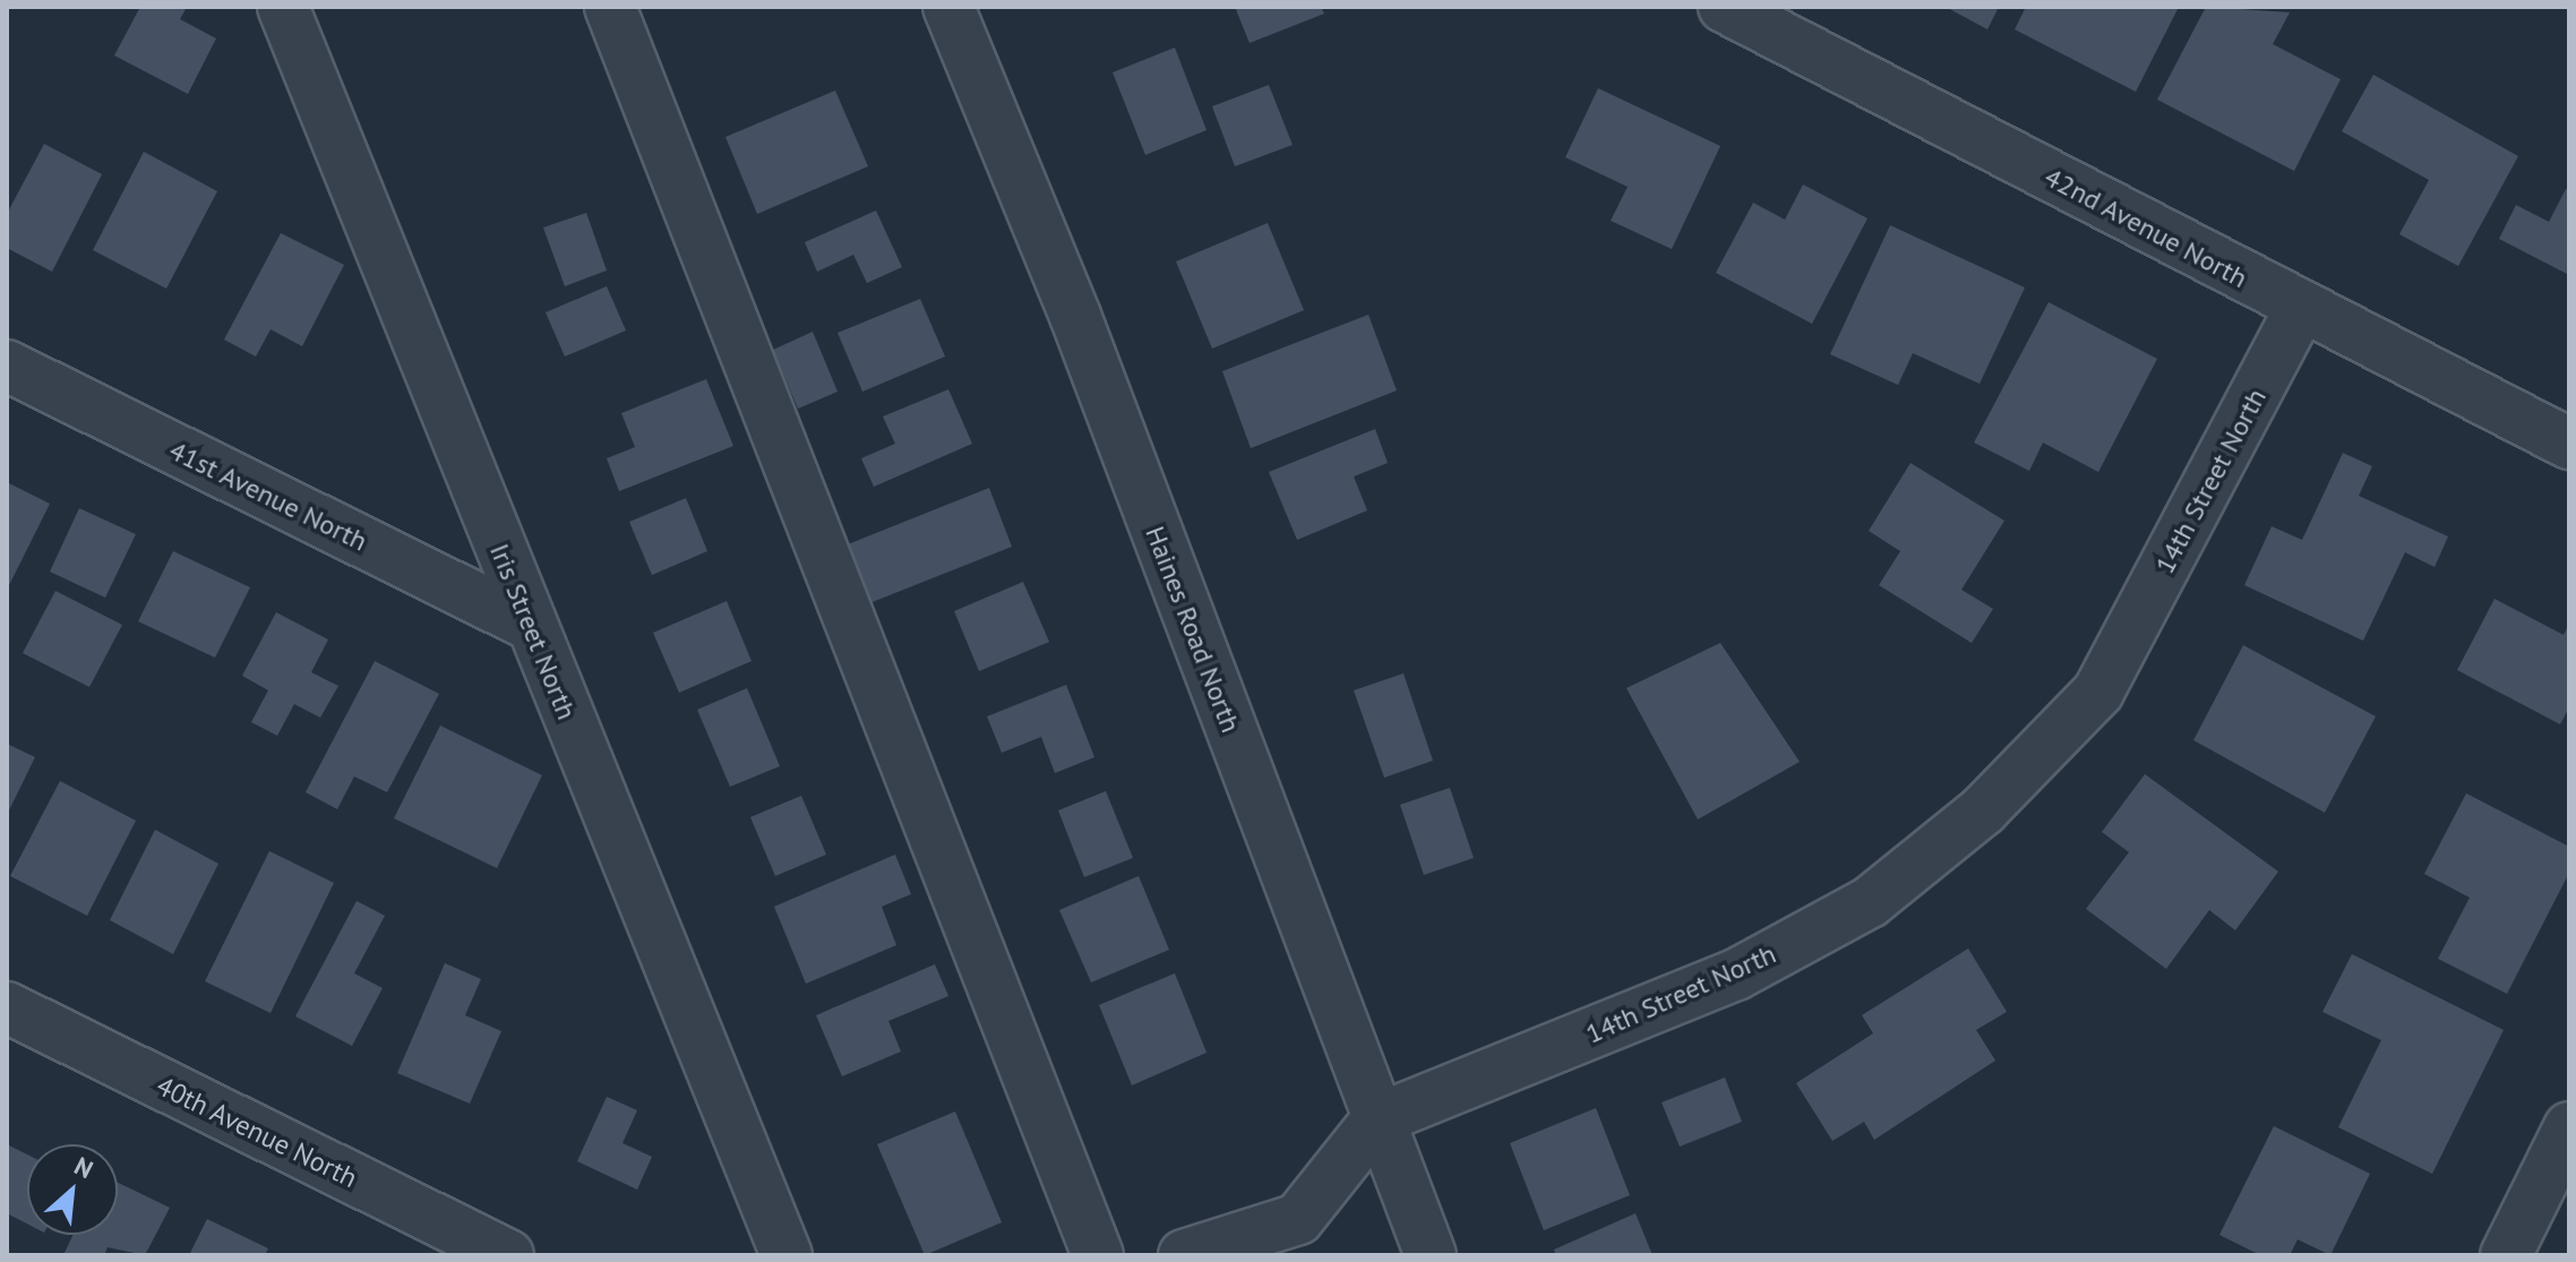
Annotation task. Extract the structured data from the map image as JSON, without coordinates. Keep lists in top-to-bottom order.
{
  "streets": {
    "street": [
      "42nd Avenue North",
      "14th Street North",
      "41st Avenue North",
      "Haines Road North",
      "Iris Street North",
      "40th Avenue North"
    ]
  },
  "crossings": [
    ["42nd Avenue North", "14th Street North"],
    ["14th Street North", "Haines Road North"],
    ["41st Avenue North", "Iris Street North"]
  ],
  "north": "top right"
}
